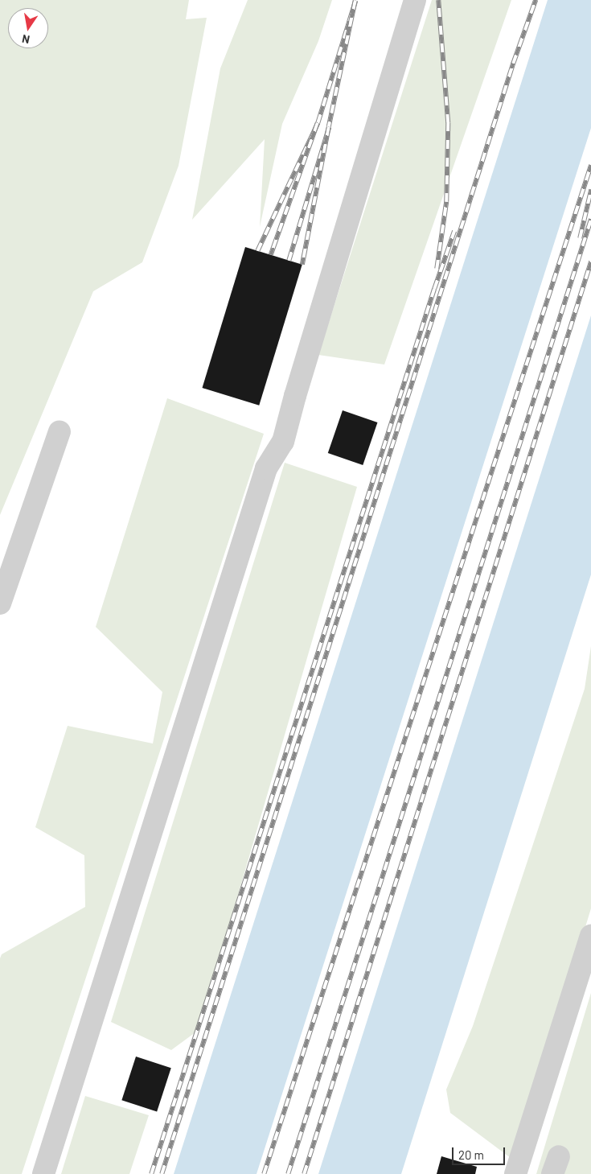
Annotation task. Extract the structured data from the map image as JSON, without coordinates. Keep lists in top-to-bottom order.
{
  "scale_bar": "20 m",
  "north": "bottom"
}
